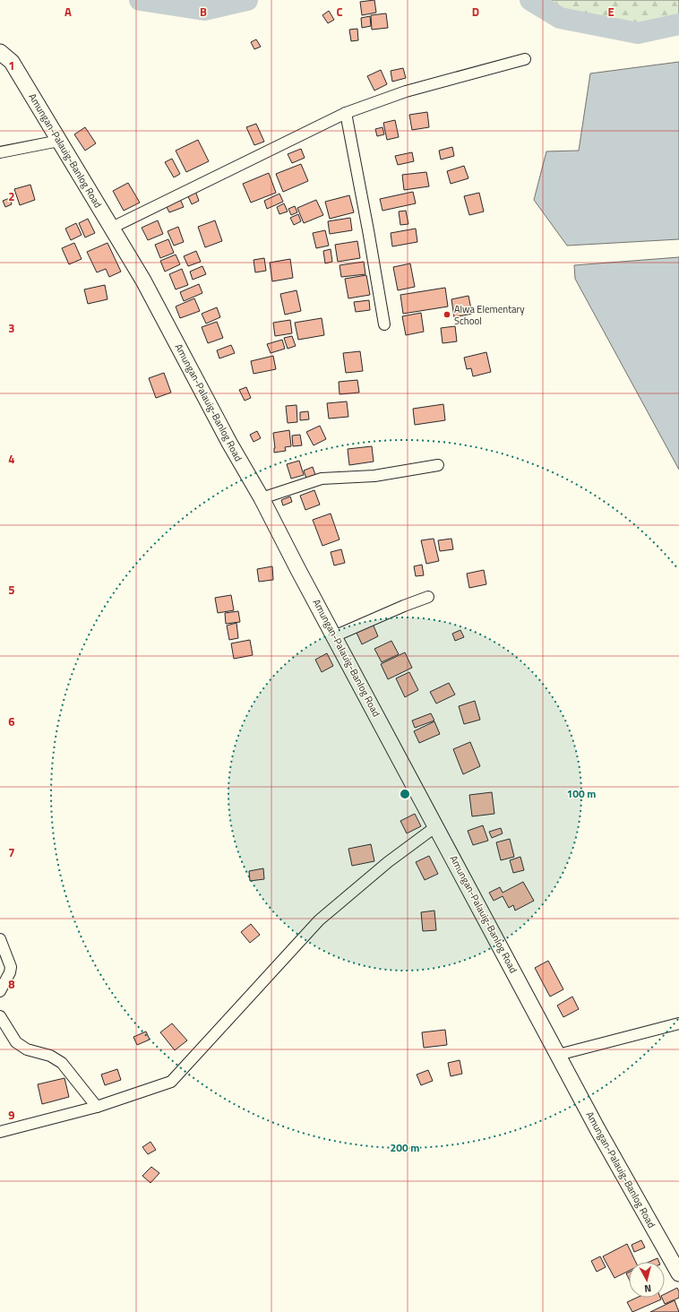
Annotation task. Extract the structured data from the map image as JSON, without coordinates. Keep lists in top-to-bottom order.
{
  "streets": {
    "main road": ["Amungan-Palauig-Banlog Road"]
  },
  "places": ["Alwa Elementary School"],
  "north": "bottom",
  "grid": {
    "columns": [
      "A",
      "B",
      "C",
      "D",
      "E"
    ],
    "rows": [
      "1",
      "2",
      "3",
      "4",
      "5",
      "6",
      "7",
      "8",
      "9"
    ]
  },
  "rings": ["100 m", "200 m"]
}
